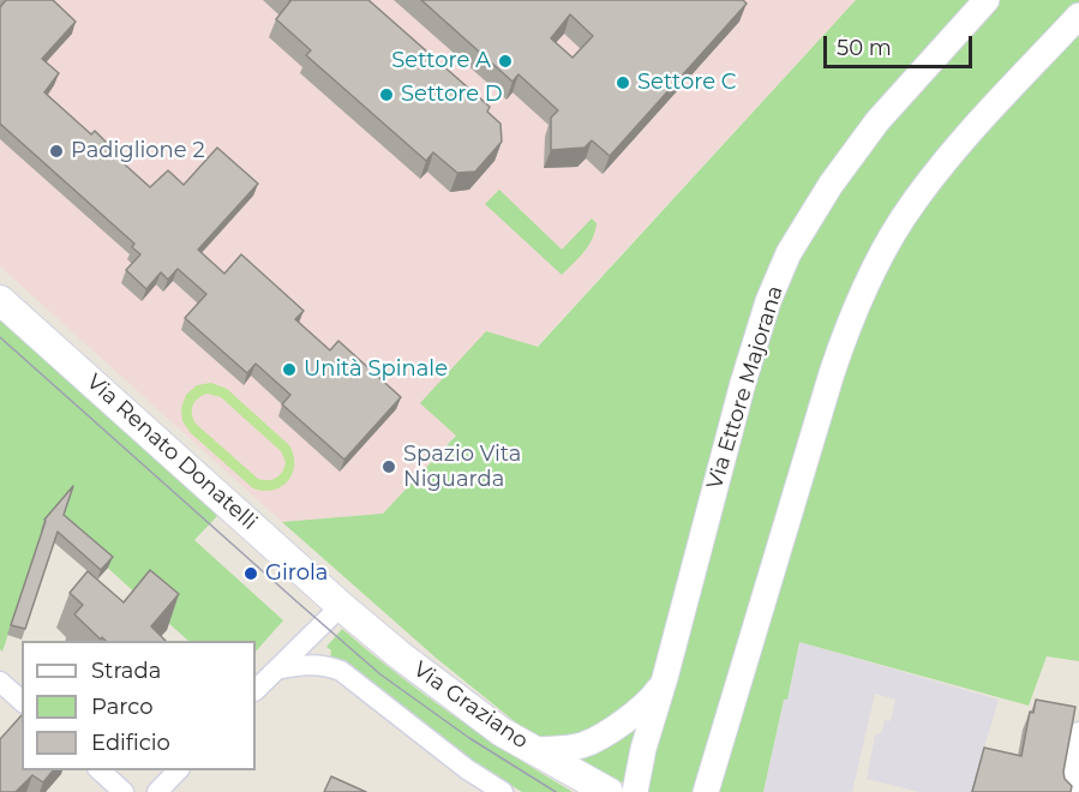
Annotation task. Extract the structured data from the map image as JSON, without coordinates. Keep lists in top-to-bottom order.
{
  "streets": {
    "main road": ["Via Renato Donatelli", "Via Graziano"],
    "street": ["Via Ettore Majorana"]
  },
  "crossings": [
    ["Via Renato Donatelli", "Via Graziano"]
  ],
  "places": [
    "Settore A",
    "Settore C",
    "Settore D",
    "Padiglione 2",
    "Unità Spinale",
    "Spazio Vita Niguarda",
    "Girola"
  ],
  "legend": ["Strada", "Parco", "Edificio"],
  "scale_bar": "50 m"
}
